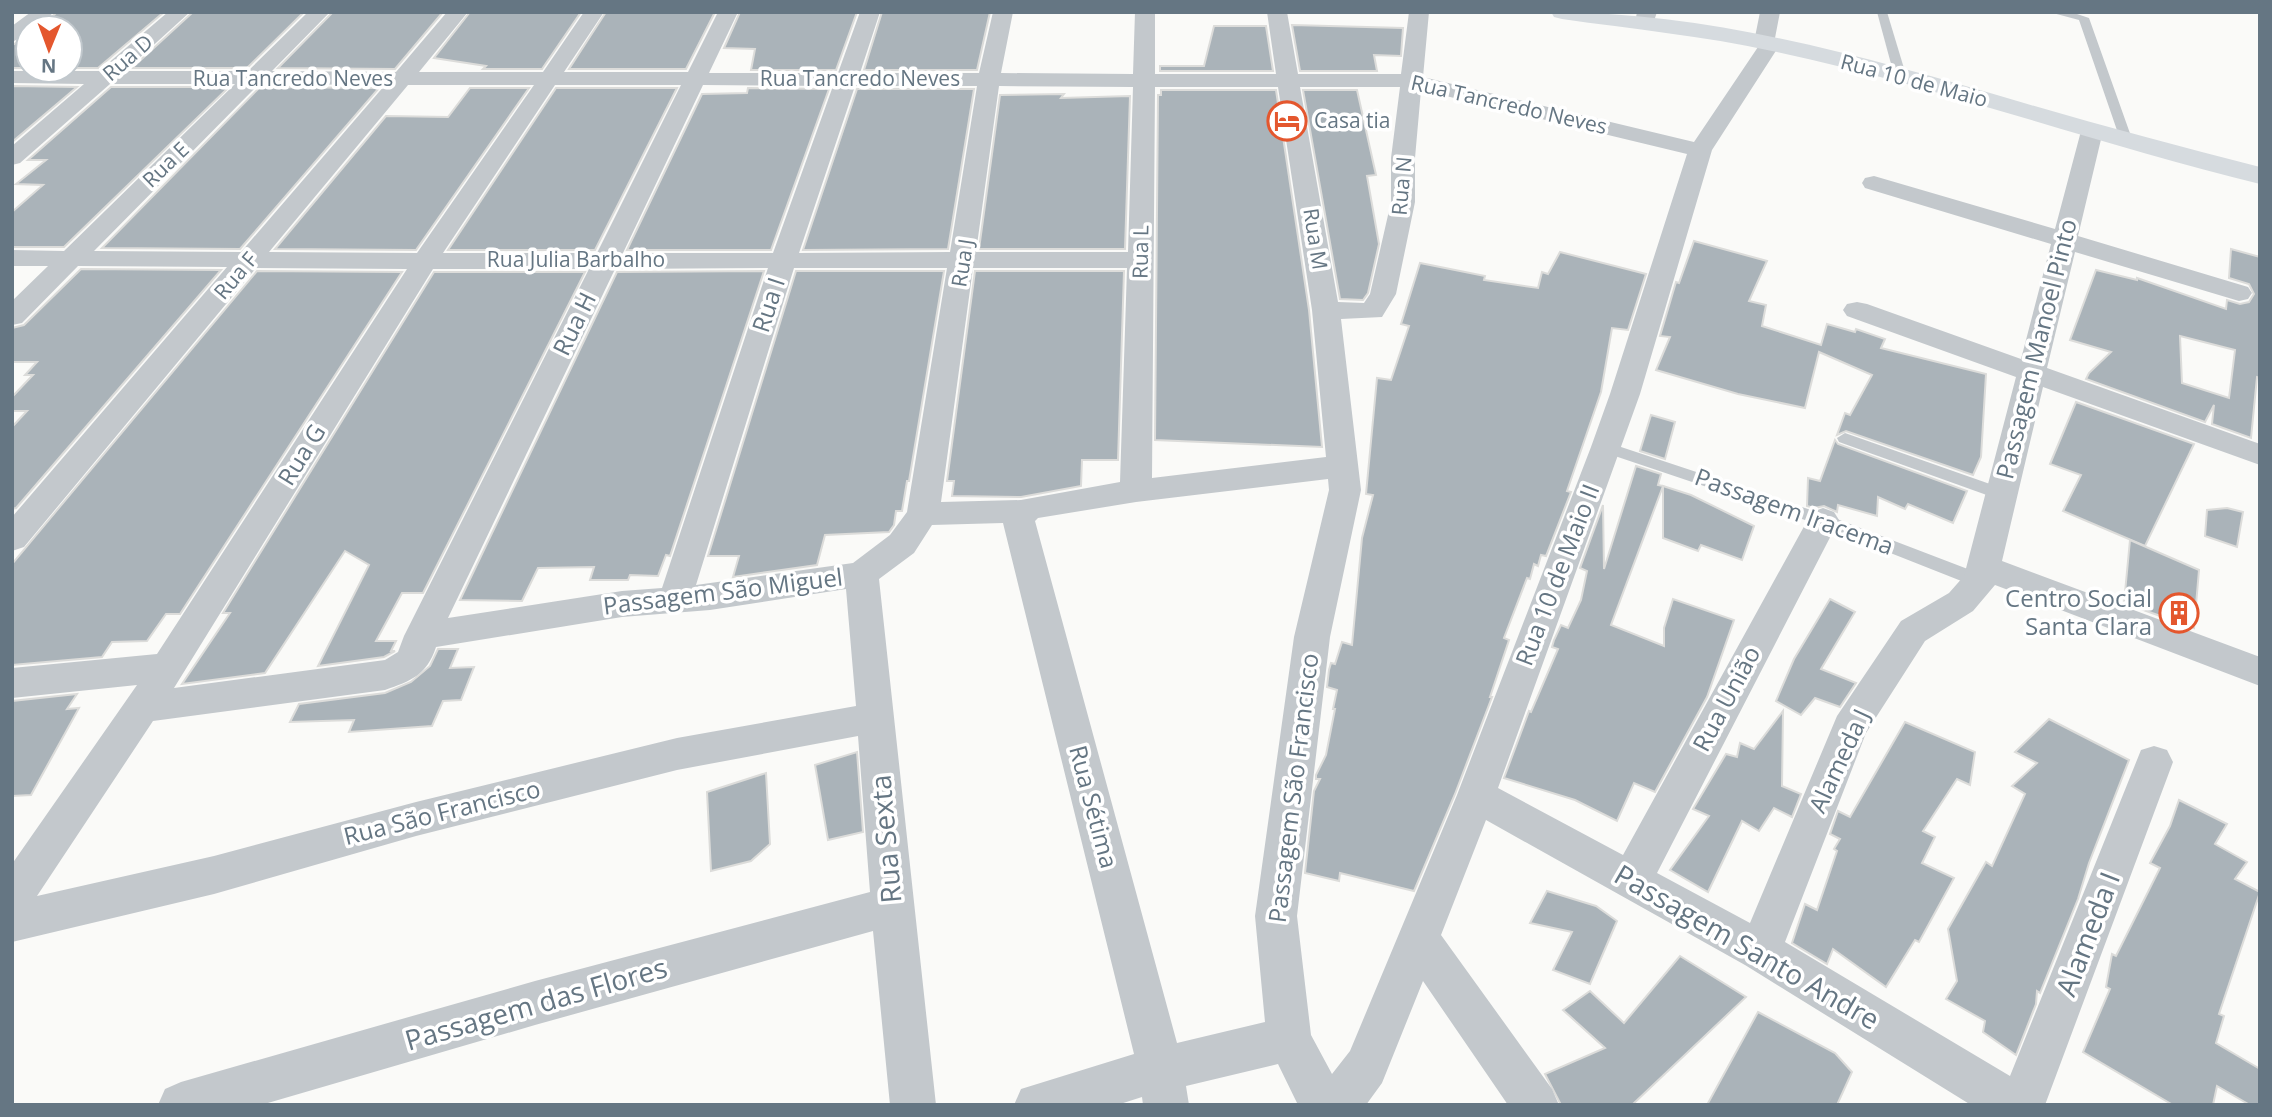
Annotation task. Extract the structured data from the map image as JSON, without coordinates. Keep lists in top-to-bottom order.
{
  "streets": {
    "main road": ["Rua 10 de Maio"],
    "street": [
      "Rua D",
      "Rua Tancredo Neves",
      "Rua E",
      "Rua N",
      "Rua M",
      "Rua L",
      "Rua Julia Barbalho",
      "Rua J",
      "Rua F",
      "Rua I",
      "Rua H",
      "Passagem Manoel Pinto",
      "Rua G",
      "Passagem Iracema",
      "Rua 10 de Maio II",
      "Passagem São Miguel",
      "Rua União",
      "Alameda J",
      "Passagem São Francisco",
      "Rua Sétima",
      "Rua São Francisco",
      "Rua Sexta",
      "Alameda I",
      "Passagem Santo Andre",
      "Passagem das Flores"
    ]
  },
  "crossings": [
    ["Rua D", "Rua Tancredo Neves"],
    ["Rua Tancredo Neves", "Rua E"],
    ["Rua Tancredo Neves", "Rua N"],
    ["Rua Tancredo Neves", "Rua M"],
    ["Rua Tancredo Neves", "Rua L"],
    ["Rua Tancredo Neves", "Rua J"],
    ["Rua Tancredo Neves", "Rua F"],
    ["Rua Tancredo Neves", "Rua I"],
    ["Rua Tancredo Neves", "Rua H"],
    ["Rua Tancredo Neves", "Rua G"],
    ["Rua Tancredo Neves", "Rua 10 de Maio II"],
    ["Rua 10 de Maio", "Passagem Manoel Pinto"],
    ["Rua 10 de Maio", "Rua 10 de Maio II"],
    ["Rua E", "Rua Julia Barbalho"],
    ["Rua N", "Rua M"],
    ["Rua M", "Passagem São Francisco"],
    ["Rua L", "Rua Julia Barbalho"],
    ["Rua Julia Barbalho", "Rua J"],
    ["Rua Julia Barbalho", "Rua F"],
    ["Rua Julia Barbalho", "Rua I"],
    ["Rua Julia Barbalho", "Rua H"],
    ["Rua Julia Barbalho", "Rua G"],
    ["Rua J", "Passagem São Miguel"],
    ["Rua I", "Passagem São Miguel"],
    ["Rua H", "Passagem São Miguel"],
    ["Passagem Manoel Pinto", "Passagem Iracema"],
    ["Passagem Manoel Pinto", "Alameda J"],
    ["Passagem Iracema", "Rua 10 de Maio II"],
    ["Passagem Iracema", "Rua União"],
    ["Passagem Iracema", "Alameda J"],
    ["Rua 10 de Maio II", "Passagem Santo Andre"],
    ["Passagem São Miguel", "Rua Sexta"],
    ["Rua União", "Passagem Santo Andre"],
    ["Alameda J", "Passagem Santo Andre"],
    ["Rua São Francisco", "Rua Sexta"],
    ["Rua Sexta", "Passagem das Flores"]
  ],
  "places": {
    "hotel": ["Casa tia"],
    "building": ["Centro Social Santa Clara"]
  },
  "north": "bottom"
}
